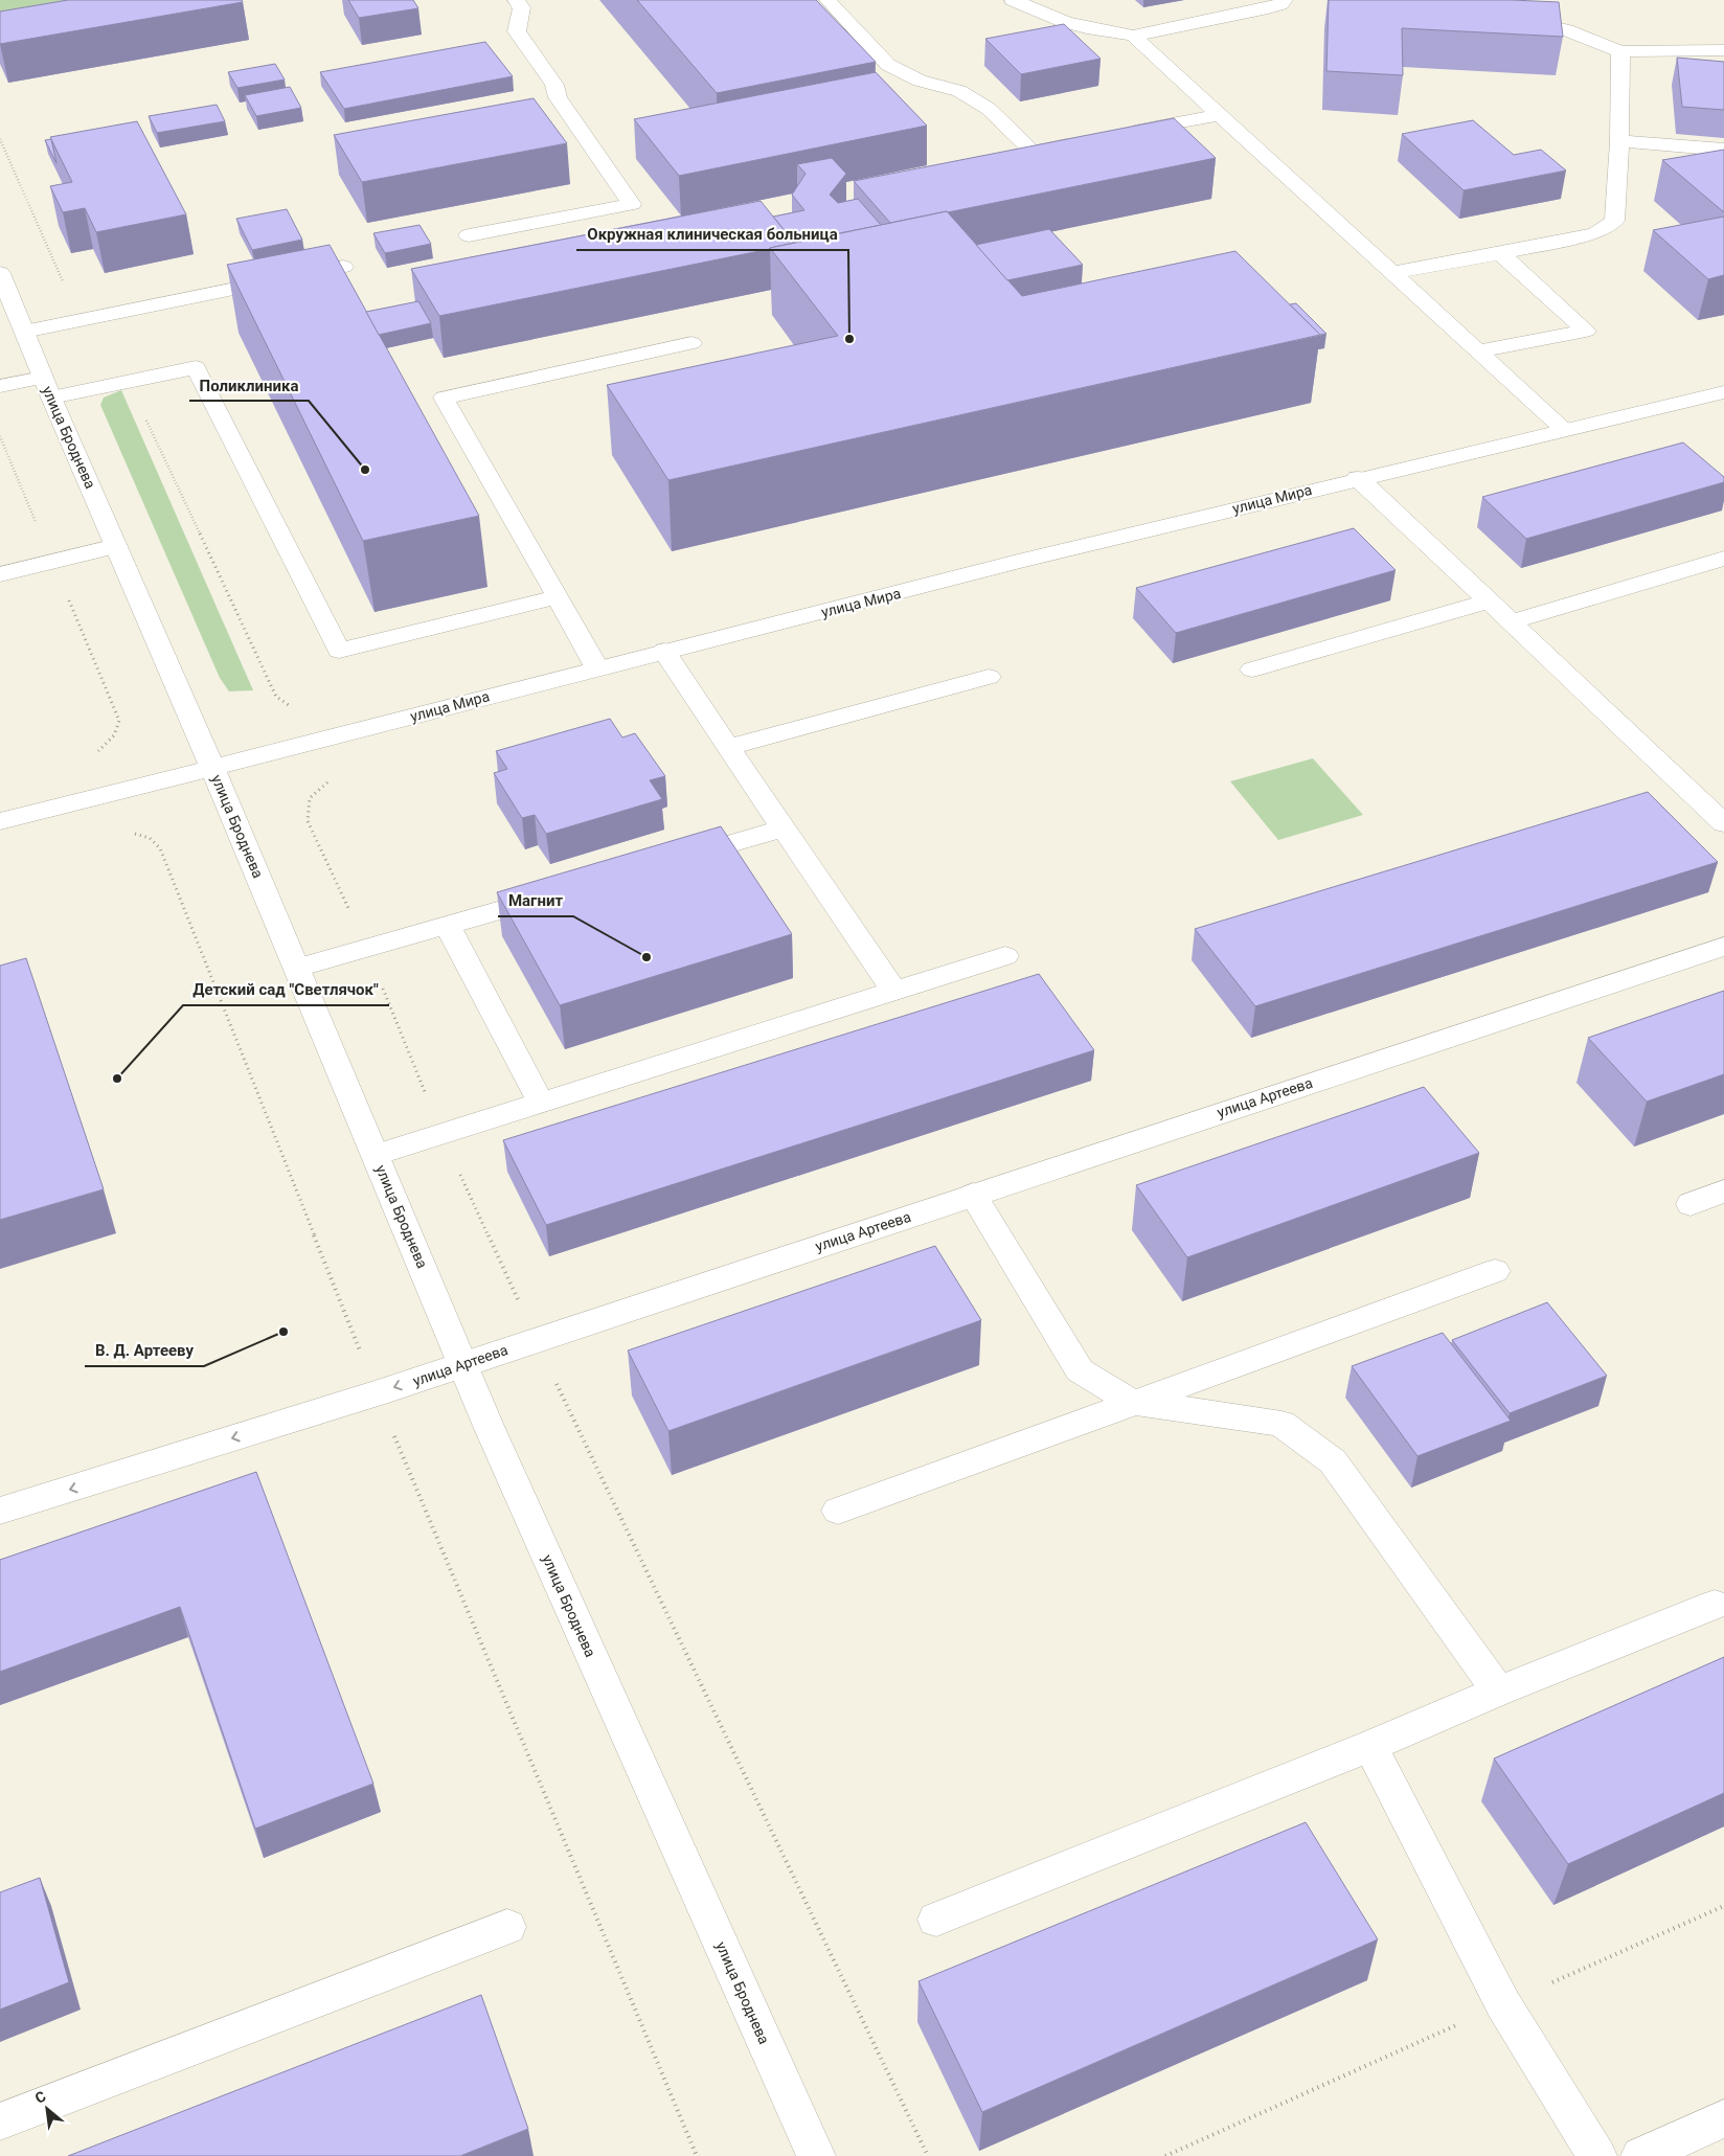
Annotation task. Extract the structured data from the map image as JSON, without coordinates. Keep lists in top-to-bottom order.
{
  "streets": {
    "street": ["улица Броднева", "улица Мира", "улица Артеева"]
  },
  "crossings": [
    ["улица Броднева", "улица Мира"],
    ["улица Броднева", "улица Артеева"]
  ],
  "places": [
    "Окружная клиническая больница",
    "Поликлиника",
    "Магнит",
    "Детский сад \"Светлячок\"",
    "В. Д. Артееву"
  ],
  "north": "top left"
}
